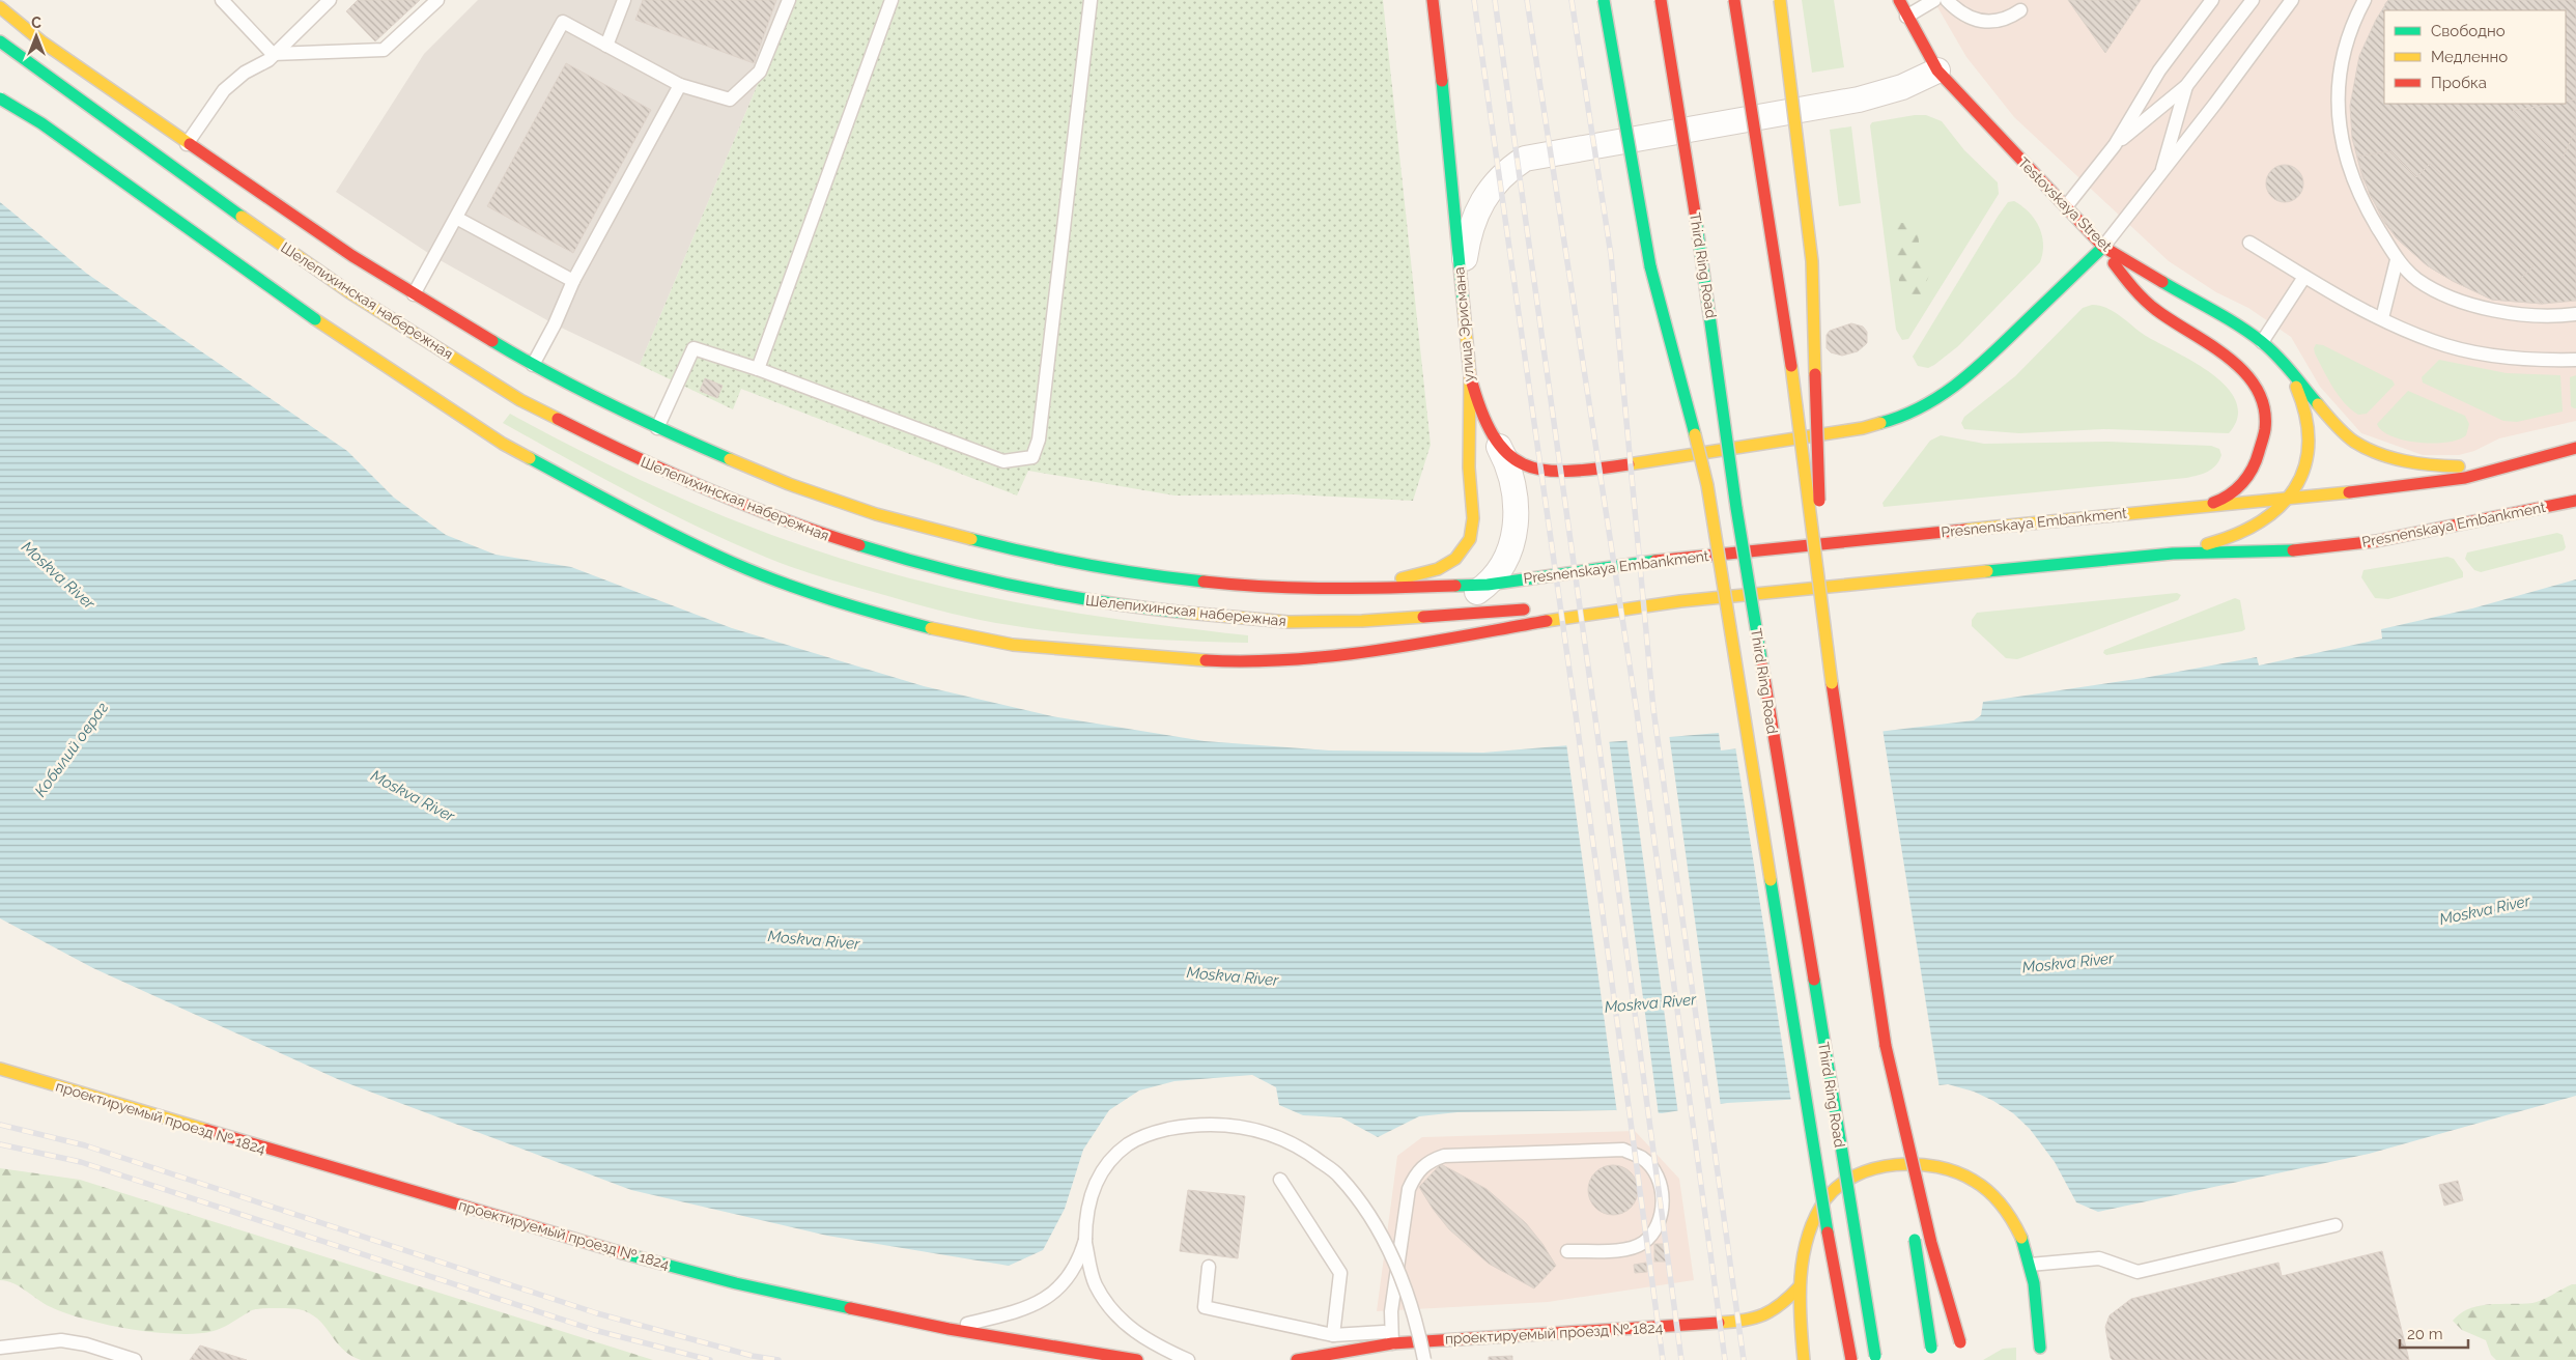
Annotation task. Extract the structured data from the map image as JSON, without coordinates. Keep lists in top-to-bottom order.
{
  "streets": {
    "main road": [
      "Testovskaya Street",
      "Third Ring Road",
      "Шелепихинская набережная",
      "улица Эрисмана",
      "Presnenskaya Embankment",
      "проектируемый проезд № 1824"
    ]
  },
  "crossings": [
    ["Шелепихинская набережная", "улица Эрисмана"],
    ["Шелепихинская набережная", "Presnenskaya Embankment"]
  ],
  "water": ["Moskva River", "Кобылий овраг"],
  "legend": ["Свободно", "Медленно", "Пробка"],
  "scale_bar": "20 m",
  "north": "top"
}
